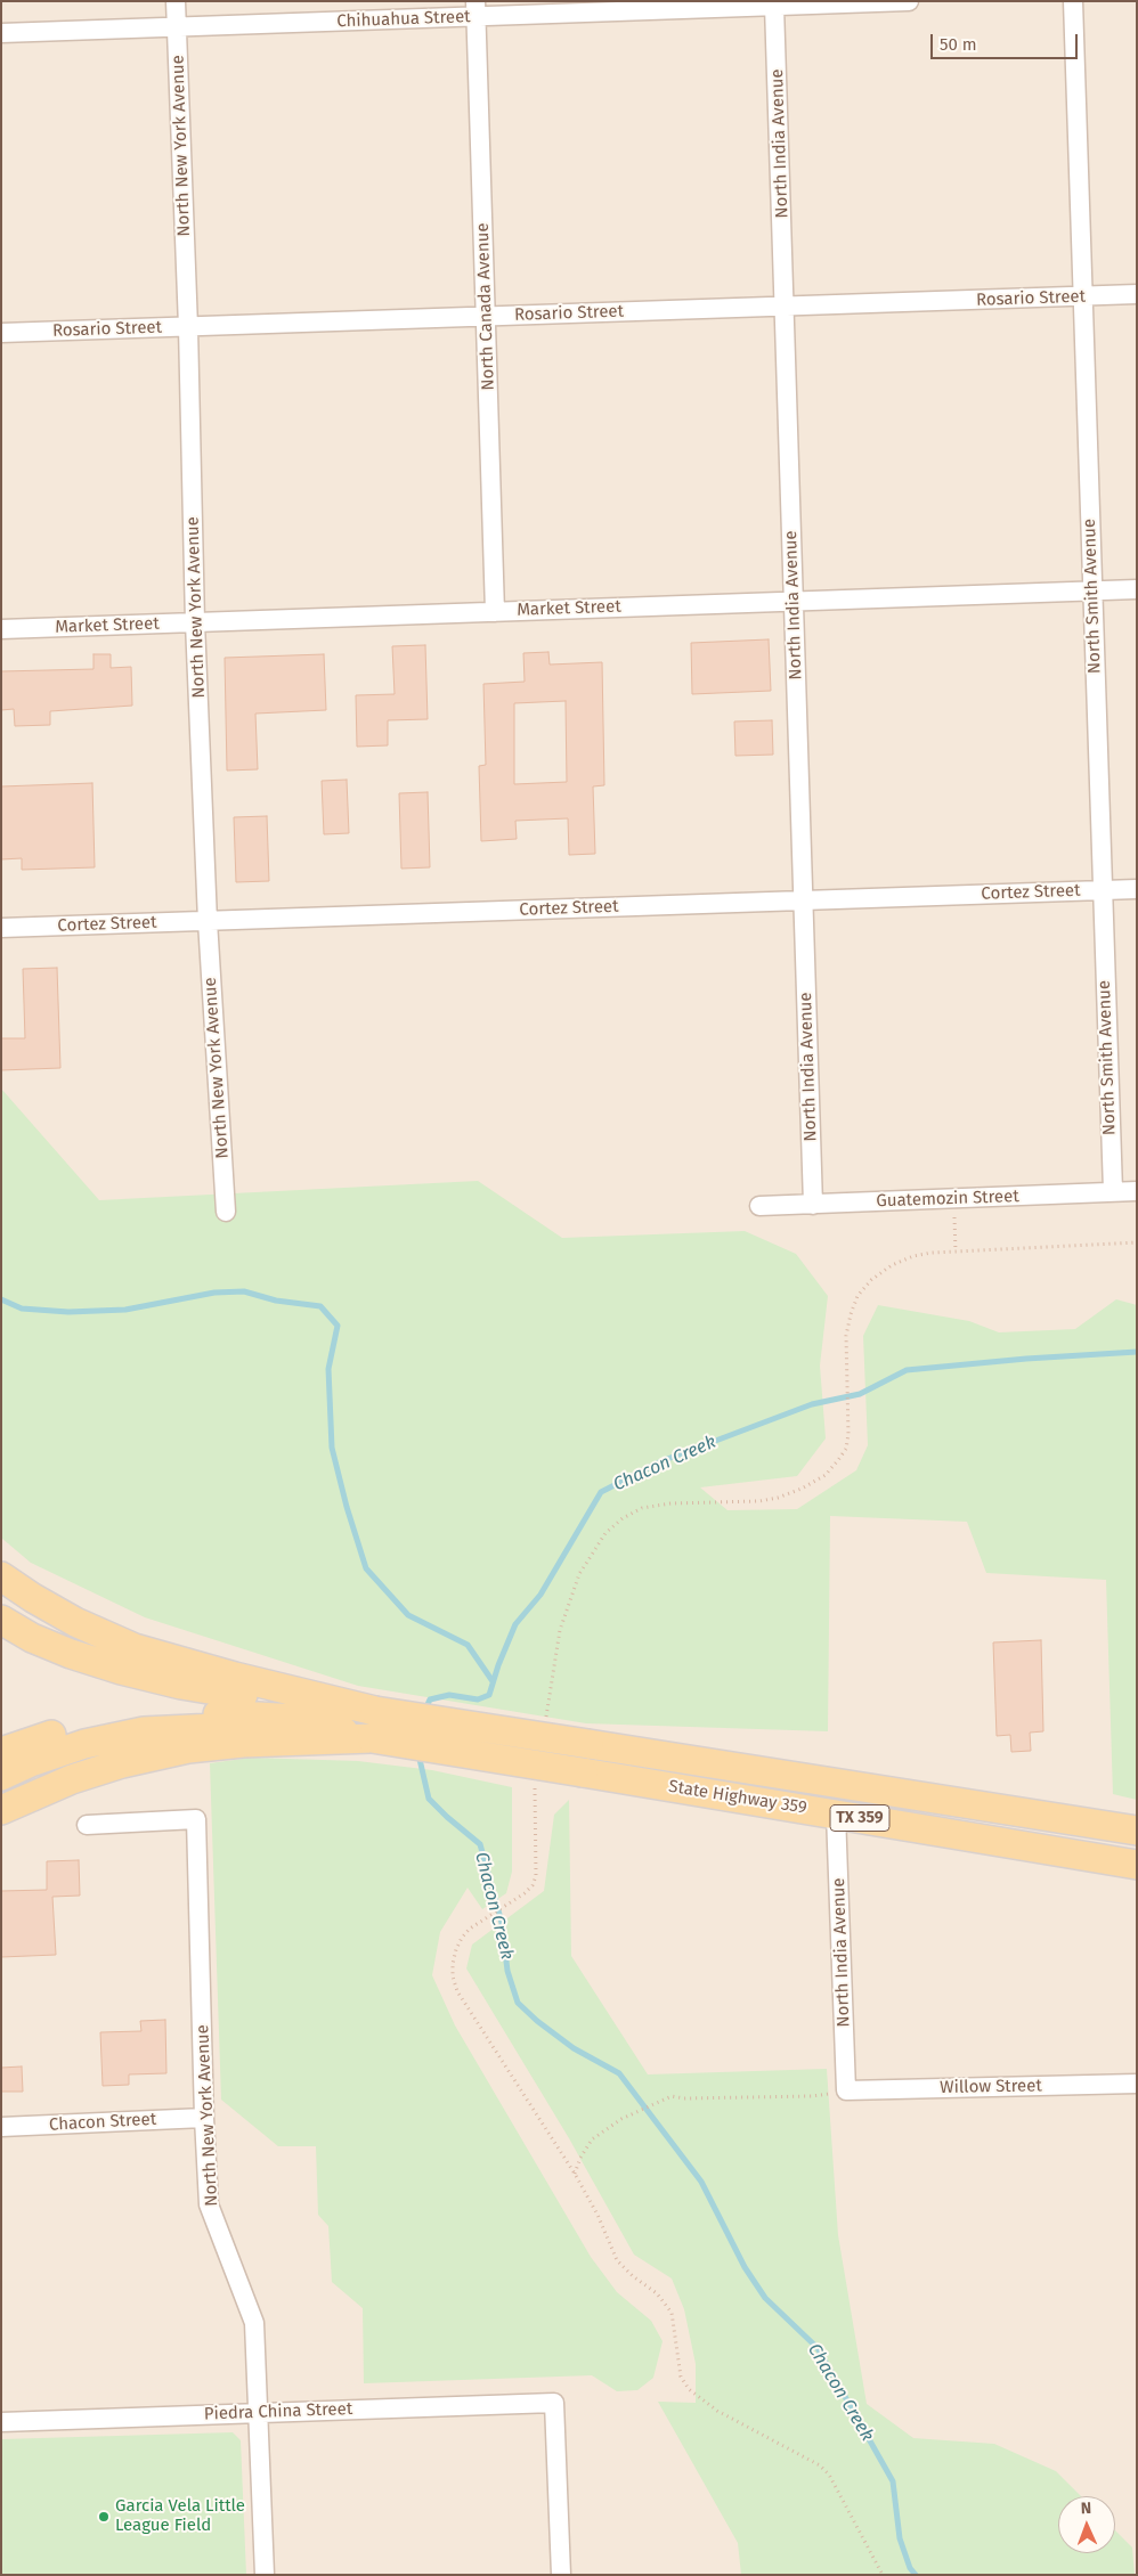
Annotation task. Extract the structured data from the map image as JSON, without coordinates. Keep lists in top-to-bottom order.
{
  "streets": {
    "main road": ["State Highway 359", "TX 359"],
    "street": [
      "Chihuahua Street",
      "North India Avenue",
      "North New York Avenue",
      "Rosario Street",
      "North Canada Avenue",
      "North Smith Avenue",
      "Market Street",
      "Cortez Street",
      "Guatemozin Street",
      "Willow Street",
      "Chacon Street",
      "Piedra China Street"
    ]
  },
  "crossings": [
    ["Chihuahua Street", "North India Avenue"],
    ["Chihuahua Street", "North New York Avenue"],
    ["Chihuahua Street", "North Canada Avenue"],
    ["North India Avenue", "Rosario Street"],
    ["North India Avenue", "Market Street"],
    ["North India Avenue", "Cortez Street"],
    ["North India Avenue", "Guatemozin Street"],
    ["North India Avenue", "State Highway 359"],
    ["North India Avenue", "Willow Street"],
    ["North New York Avenue", "Rosario Street"],
    ["North New York Avenue", "Market Street"],
    ["North New York Avenue", "Cortez Street"],
    ["North New York Avenue", "Chacon Street"],
    ["North New York Avenue", "Piedra China Street"],
    ["Rosario Street", "North Canada Avenue"],
    ["Rosario Street", "North Smith Avenue"],
    ["North Canada Avenue", "Market Street"],
    ["North Smith Avenue", "Market Street"],
    ["North Smith Avenue", "Cortez Street"],
    ["North Smith Avenue", "Guatemozin Street"]
  ],
  "water": ["Chacon Creek"],
  "places": ["Garcia Vela Little League Field"],
  "scale_bar": "50 m",
  "north": "top"
}
